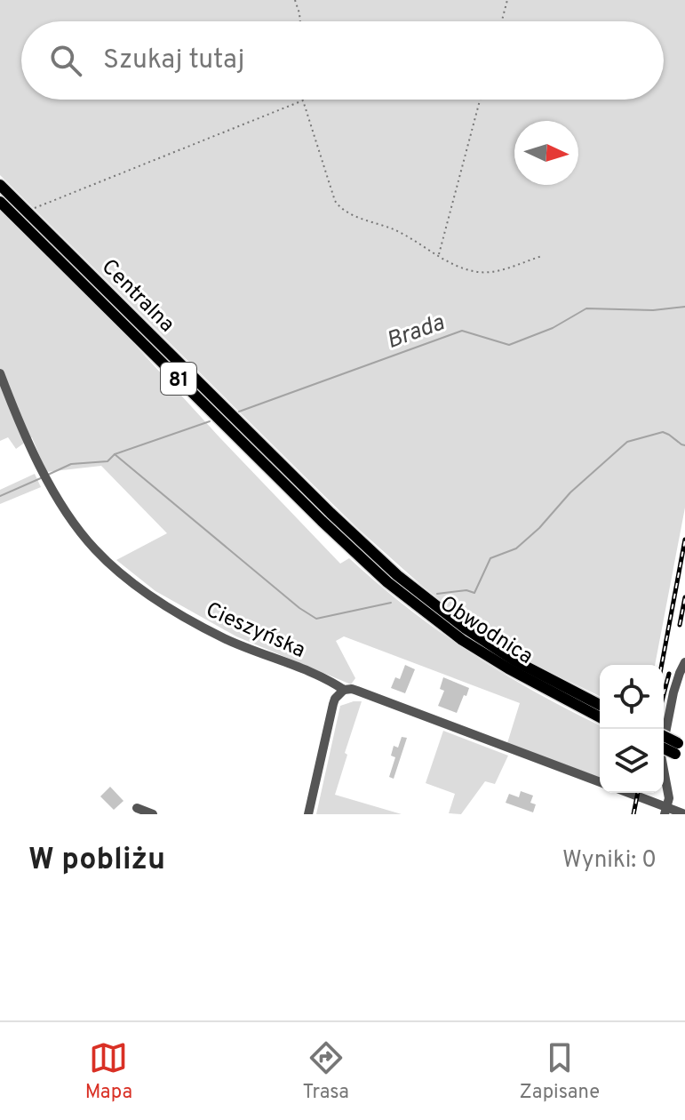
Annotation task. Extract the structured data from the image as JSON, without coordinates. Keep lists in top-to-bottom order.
{
  "streets": {
    "main road": ["Centralna", "81", "Obwodnica"],
    "street": ["Cieszyńska"]
  },
  "crossings": [
    ["Centralna", "Obwodnica"]
  ],
  "water": ["Brada"],
  "north": "right",
  "page": {
    "search": "Szukaj tutaj",
    "heading": ["W pobliżu", "Wyniki: 0"],
    "nav": ["Mapa", "Trasa", "Zapisane"]
  }
}
